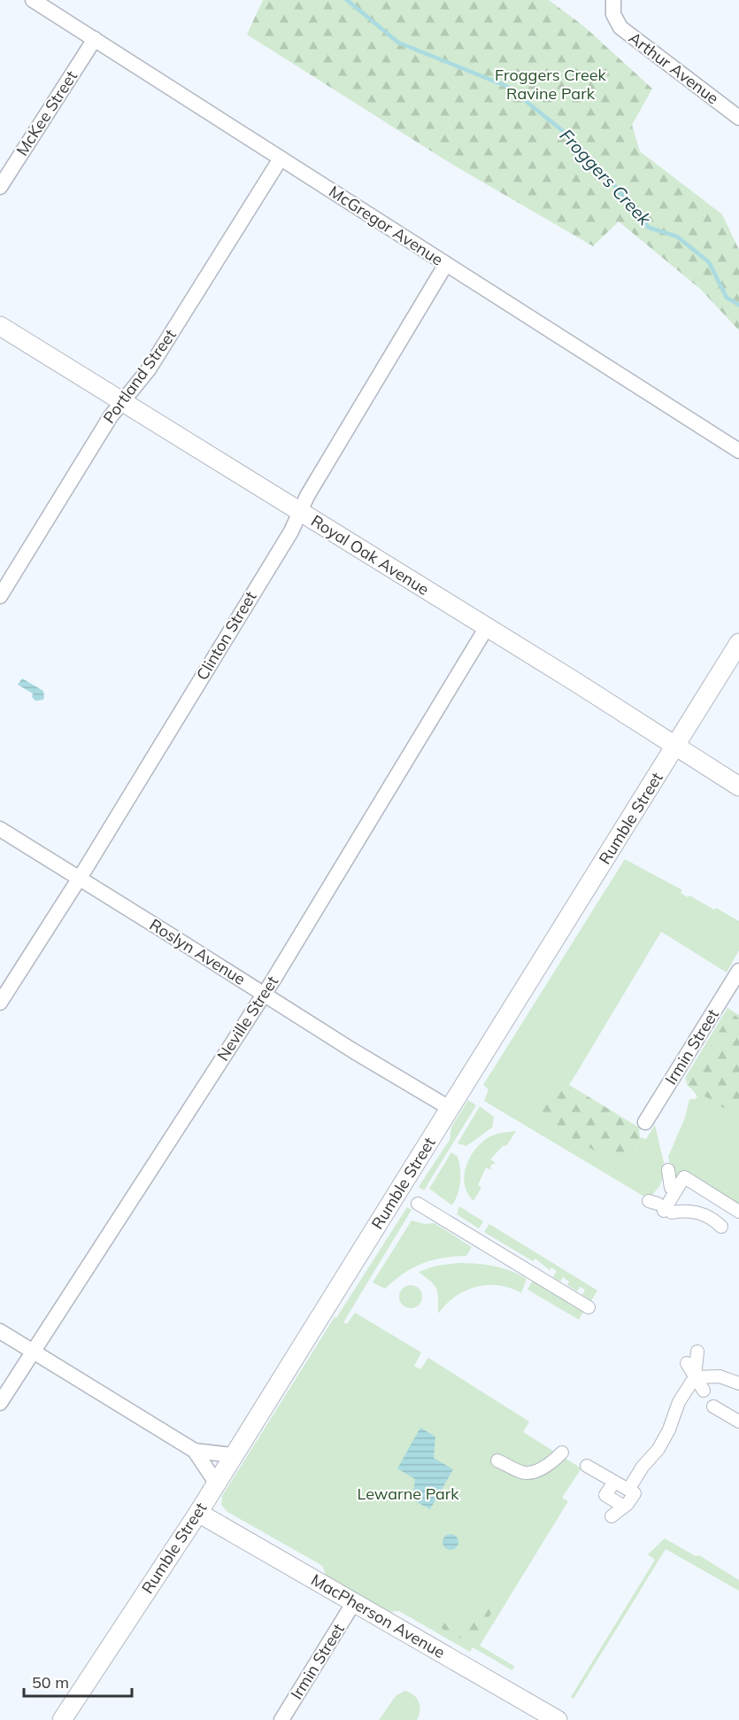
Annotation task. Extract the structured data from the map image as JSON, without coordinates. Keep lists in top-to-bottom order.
{
  "streets": {
    "street": [
      "Arthur Avenue",
      "McKee Street",
      "McGregor Avenue",
      "Portland Street",
      "Royal Oak Avenue",
      "Clinton Street",
      "Rumble Street",
      "Roslyn Avenue",
      "Neville Street",
      "Irmin Street",
      "MacPherson Avenue"
    ]
  },
  "crossings": [
    ["McKee Street", "McGregor Avenue"],
    ["McGregor Avenue", "Portland Street"],
    ["McGregor Avenue", "Clinton Street"],
    ["Portland Street", "Royal Oak Avenue"],
    ["Royal Oak Avenue", "Clinton Street"],
    ["Royal Oak Avenue", "Rumble Street"],
    ["Royal Oak Avenue", "Neville Street"],
    ["Clinton Street", "Roslyn Avenue"],
    ["Rumble Street", "Roslyn Avenue"],
    ["Rumble Street", "MacPherson Avenue"],
    ["Roslyn Avenue", "Neville Street"],
    ["Irmin Street", "MacPherson Avenue"]
  ],
  "water": ["Froggers Creek"],
  "parks": ["Froggers Creek Ravine Park", "Lewarne Park"],
  "scale_bar": "50 m"
}
